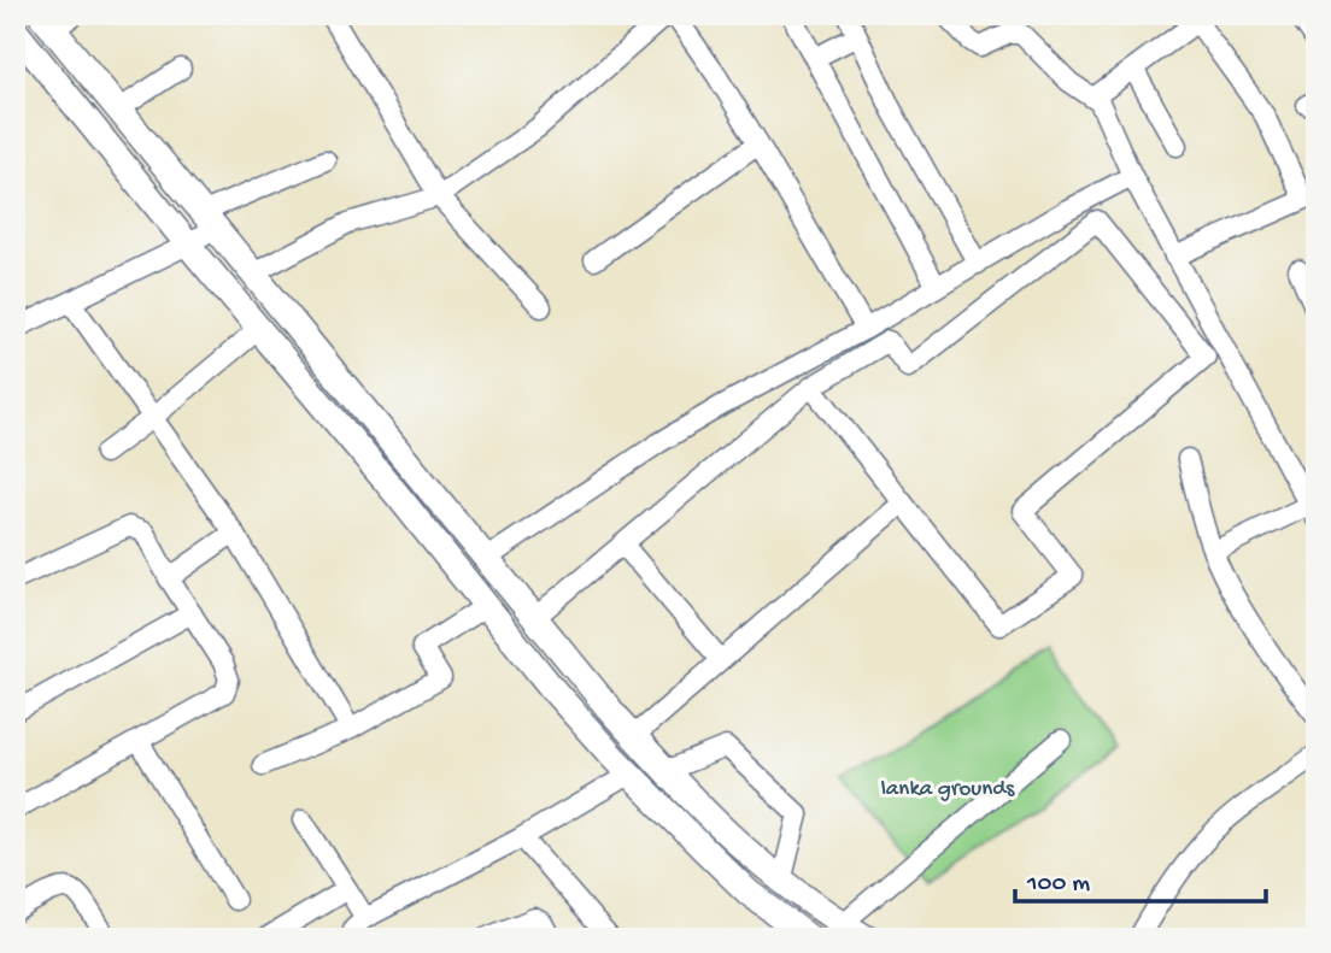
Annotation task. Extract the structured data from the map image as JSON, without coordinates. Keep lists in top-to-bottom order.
{
  "parks": ["lanka grounds"],
  "scale_bar": "100 m"
}
